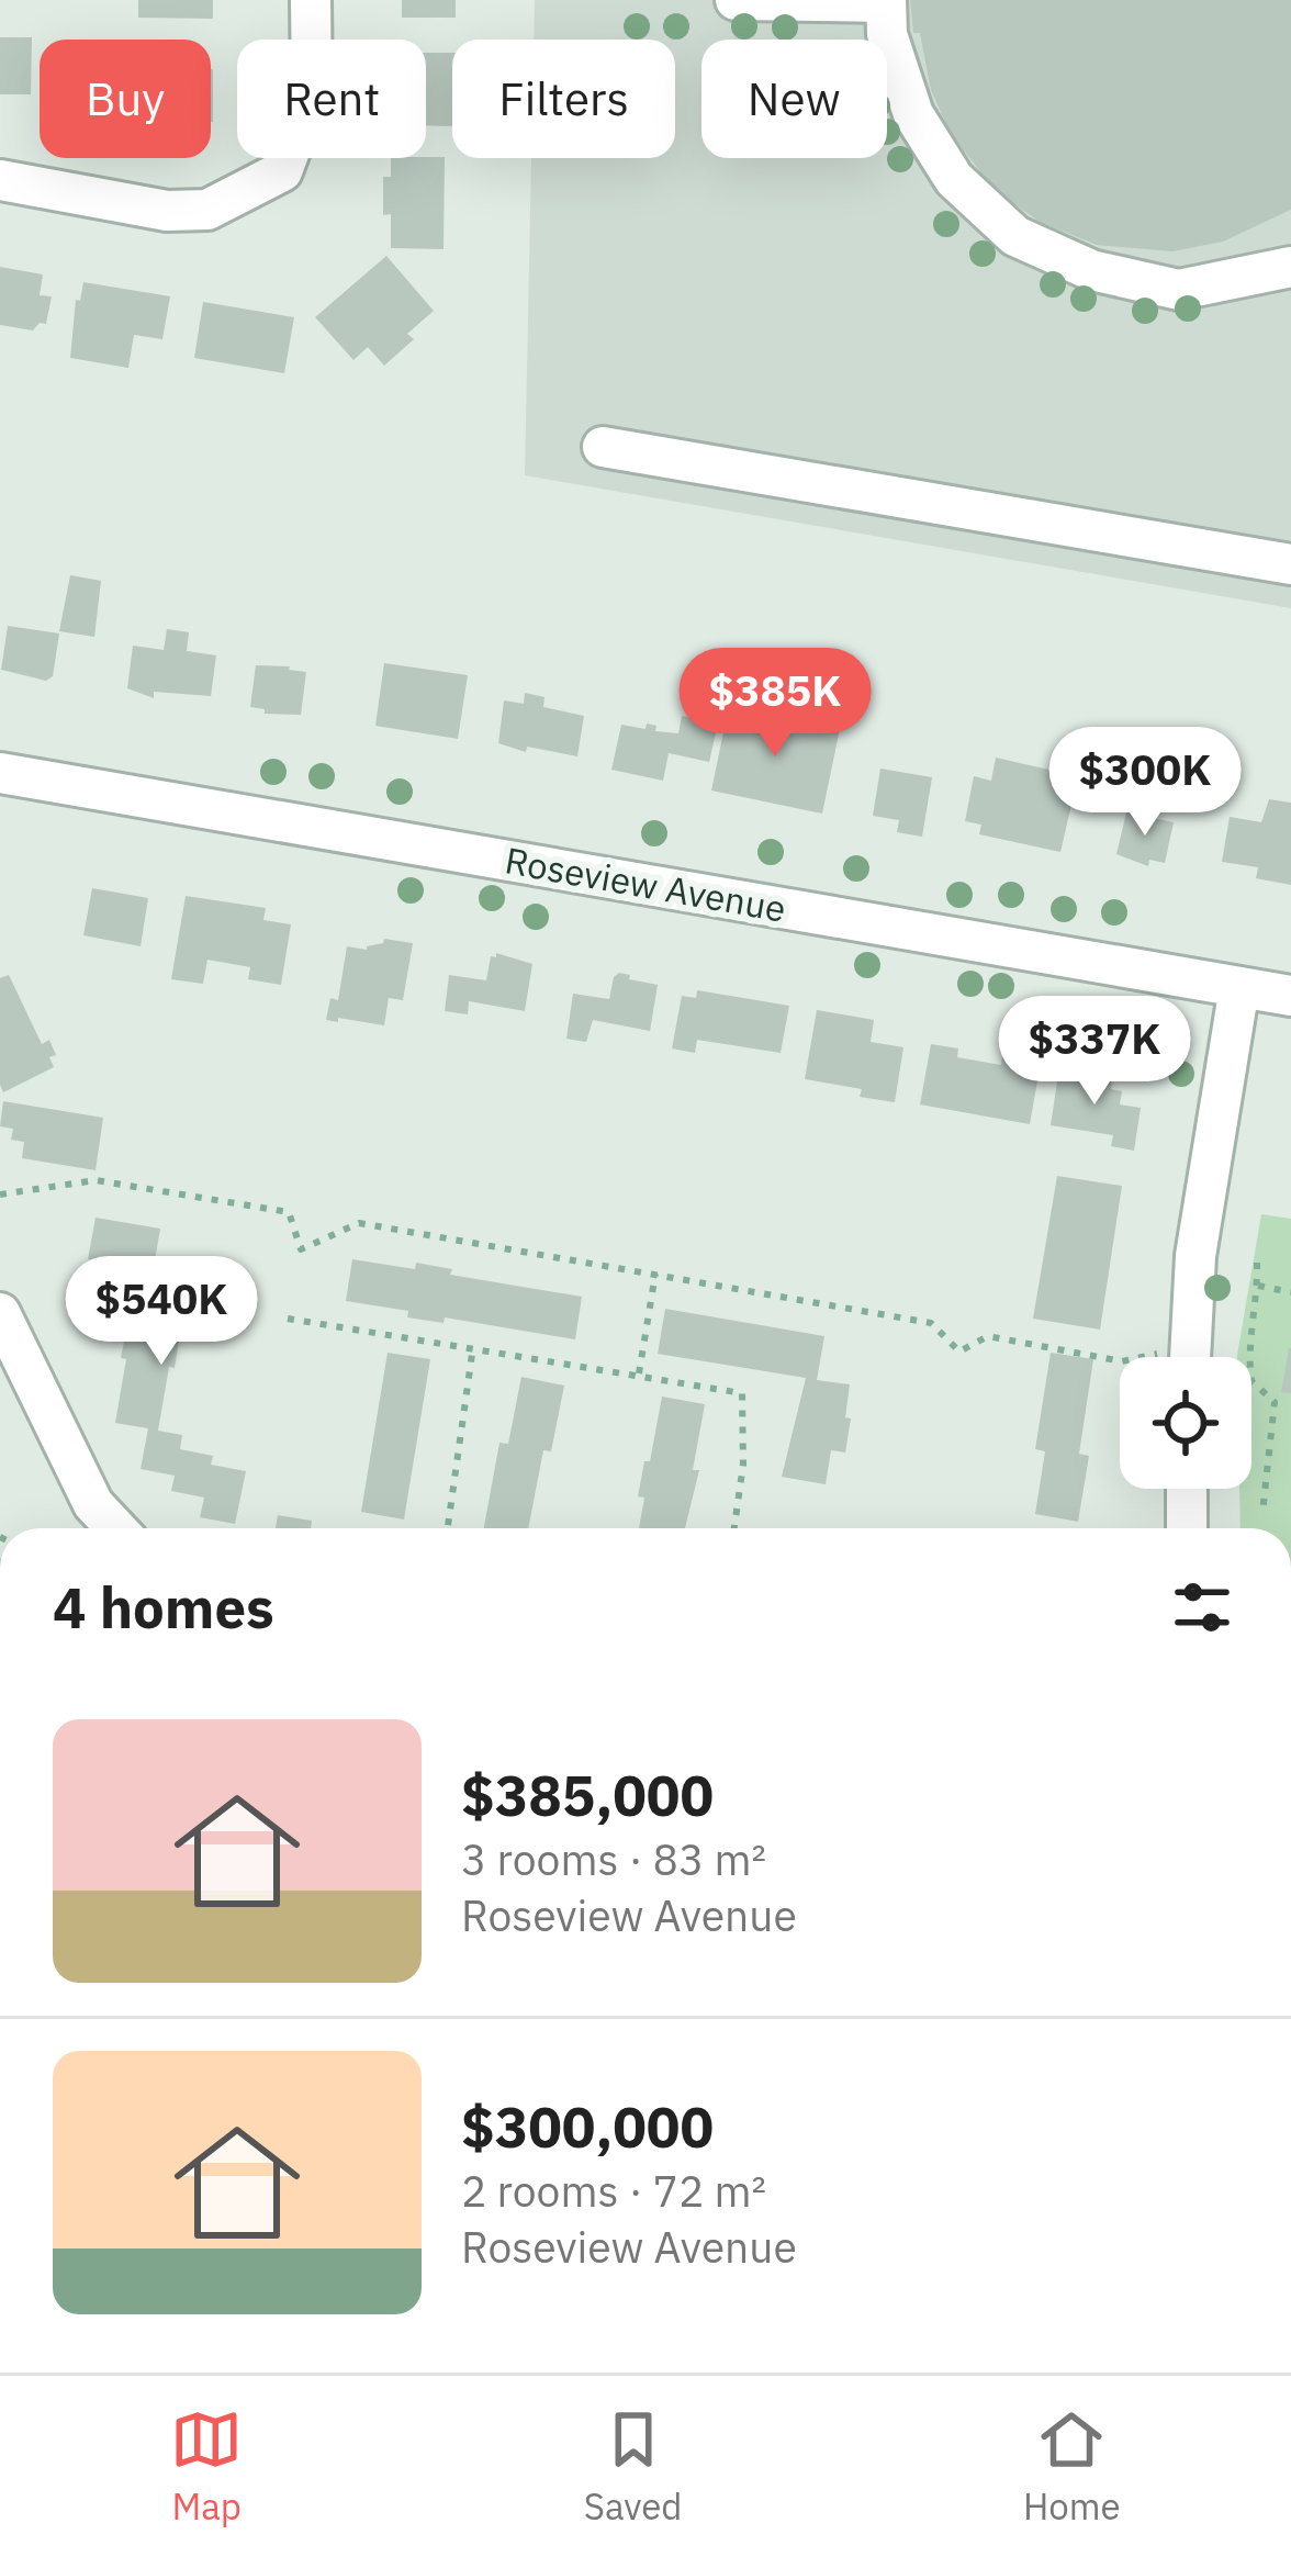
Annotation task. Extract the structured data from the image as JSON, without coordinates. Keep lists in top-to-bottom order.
{
  "streets": {
    "street": ["Roseview Avenue"]
  },
  "page": {
    "chip": [
      "Buy",
      "Rent",
      "Filters",
      "New"
    ],
    "price": [
      "$385K",
      "$300K",
      "$337K",
      "$540K"
    ],
    "heading": "4 homes",
    "list": [
      {
        "name": "$385,000",
        "note": "3 rooms · 83 m² · Roseview Avenue"
      },
      {
        "name": "$300,000",
        "note": "2 rooms · 72 m² · Roseview Avenue"
      }
    ],
    "tabs": ["Map", "Saved", "Home"]
  }
}
